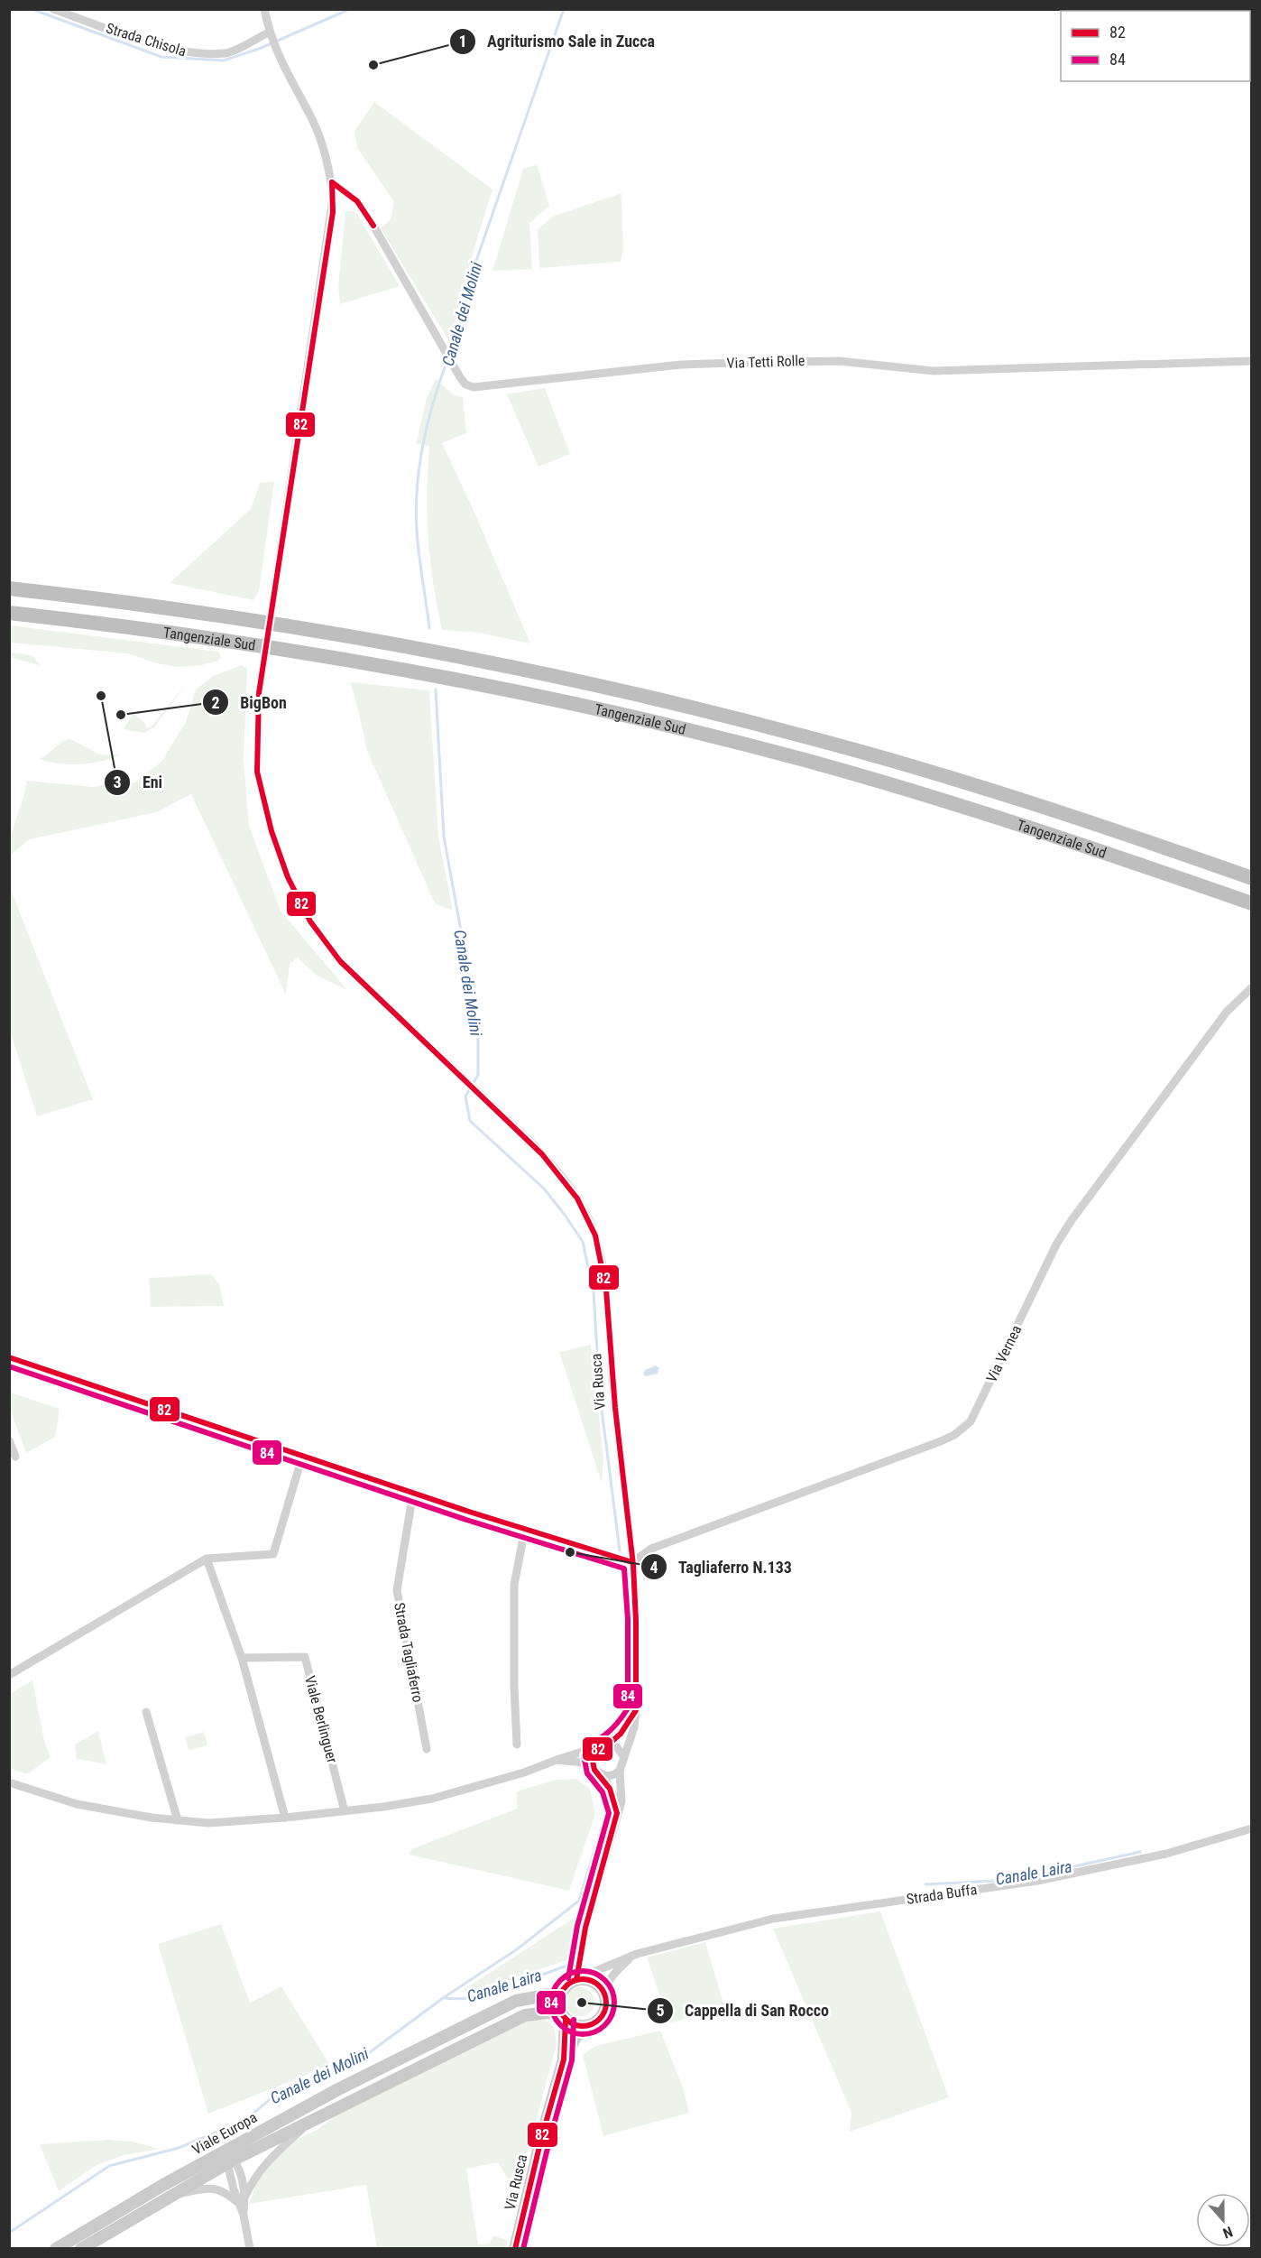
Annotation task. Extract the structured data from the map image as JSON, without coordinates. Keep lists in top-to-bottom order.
{
  "streets": {
    "highway": ["Tangenziale Sud"],
    "street": [
      "Strada Chisola",
      "Via Tetti Rolle",
      "Via Vernea",
      "Via Rusca",
      "Strada Tagliaferro",
      "Viale Berlinguer",
      "Strada Buffa",
      "Viale Europa"
    ]
  },
  "crossings": [
    ["Strada Chisola", "Via Rusca"],
    ["Via Tetti Rolle", "Via Rusca"],
    ["Via Vernea", "Via Rusca"],
    ["Via Rusca", "Strada Buffa"],
    ["Via Rusca", "Viale Europa"],
    ["Strada Buffa", "Viale Europa"]
  ],
  "water": ["Canale dei Molini", "Canale Laira"],
  "places": [
    "Agriturismo Sale in Zucca",
    "Eni",
    "BigBon",
    "Tagliaferro N.133",
    "Cappella di San Rocco"
  ],
  "lines": ["transit line 82", "transit line 84"],
  "legend": ["82", "84"],
  "north": "bottom"
}
